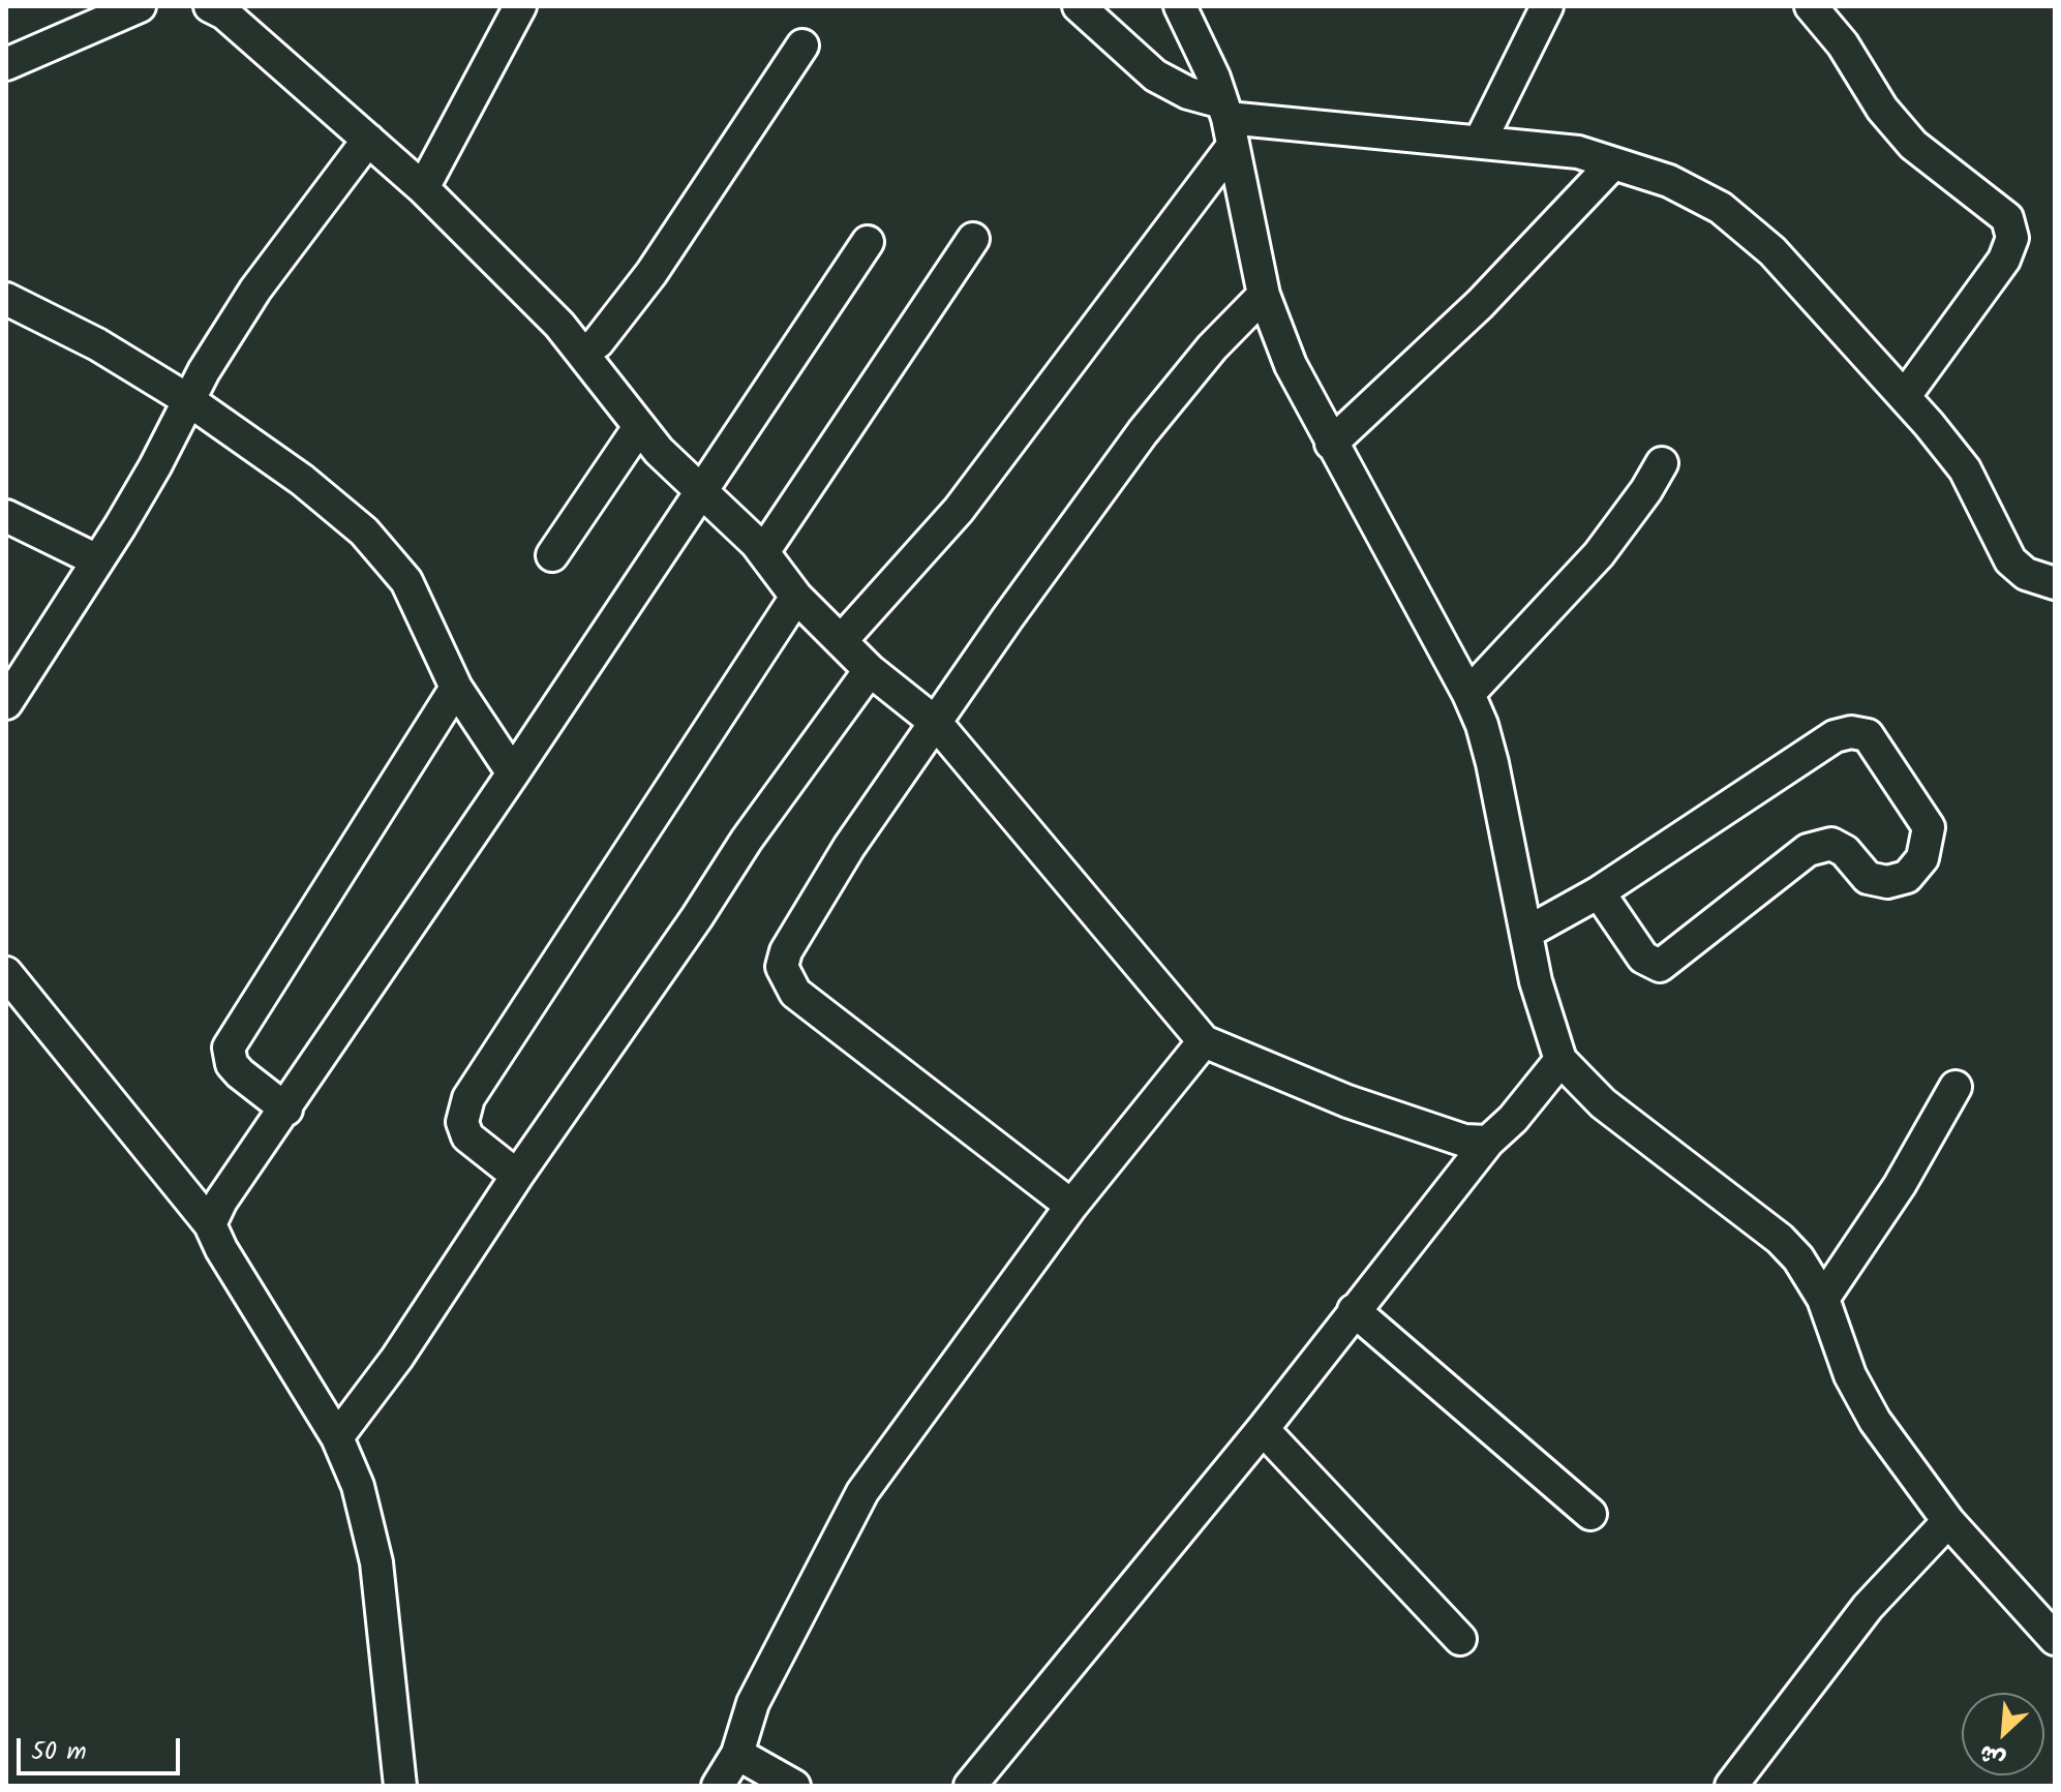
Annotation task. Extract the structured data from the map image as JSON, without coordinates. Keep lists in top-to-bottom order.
{
  "scale_bar": "50 m",
  "north": "bottom left"
}
